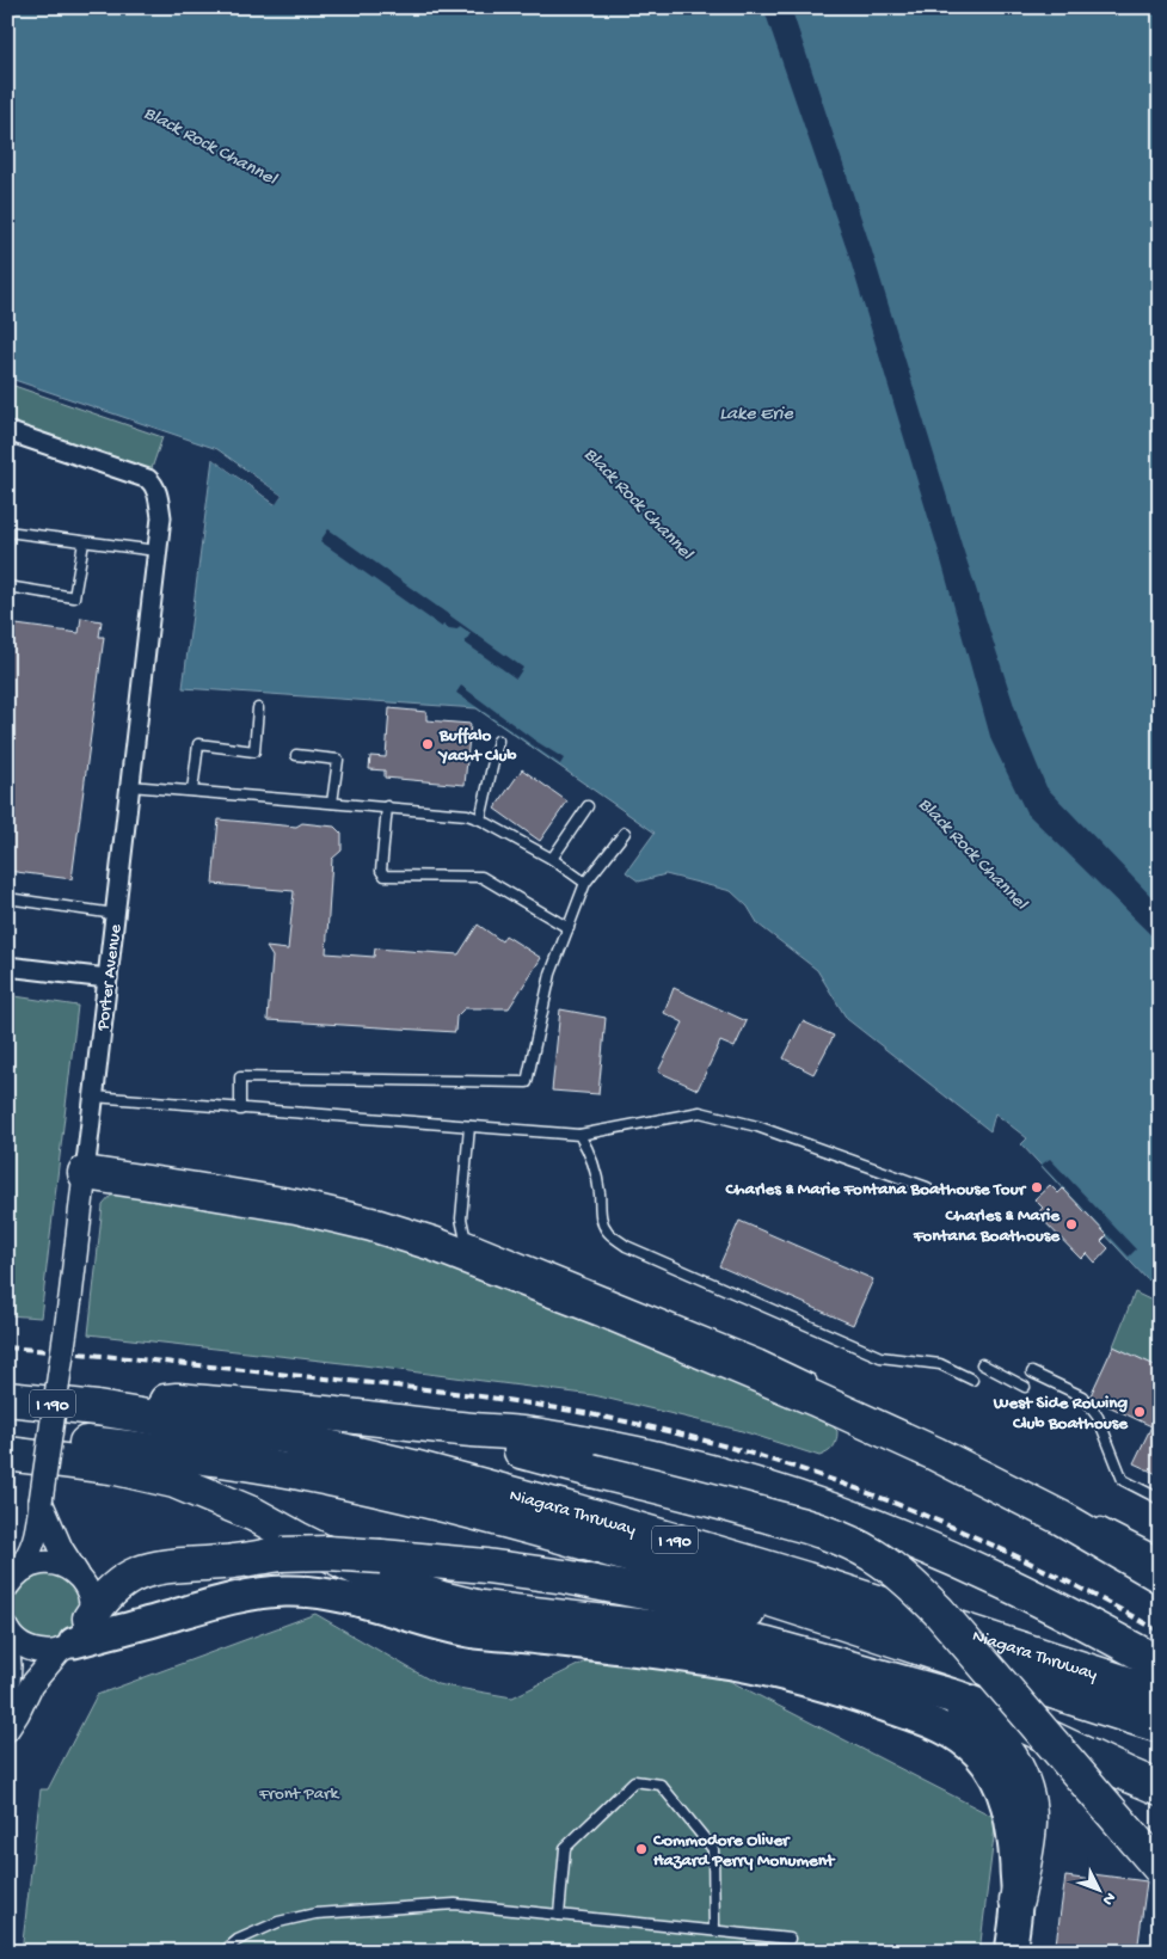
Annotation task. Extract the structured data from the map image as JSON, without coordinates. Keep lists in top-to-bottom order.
{
  "streets": {
    "highway": ["I 190", "Niagara Thruway"],
    "street": ["Porter Avenue"]
  },
  "water": ["Black Rock Channel", "Lake Erie"],
  "parks": ["Front Park"],
  "places": [
    "Buffalo Yacht Club",
    "Charles & Marie Fontana Boathouse Tour",
    "Charles & Marie Fontana Boathouse",
    "West Side Rowing Club Boathouse",
    "Commodore Oliver Hazard Perry Monument"
  ],
  "north": "bottom right"
}
